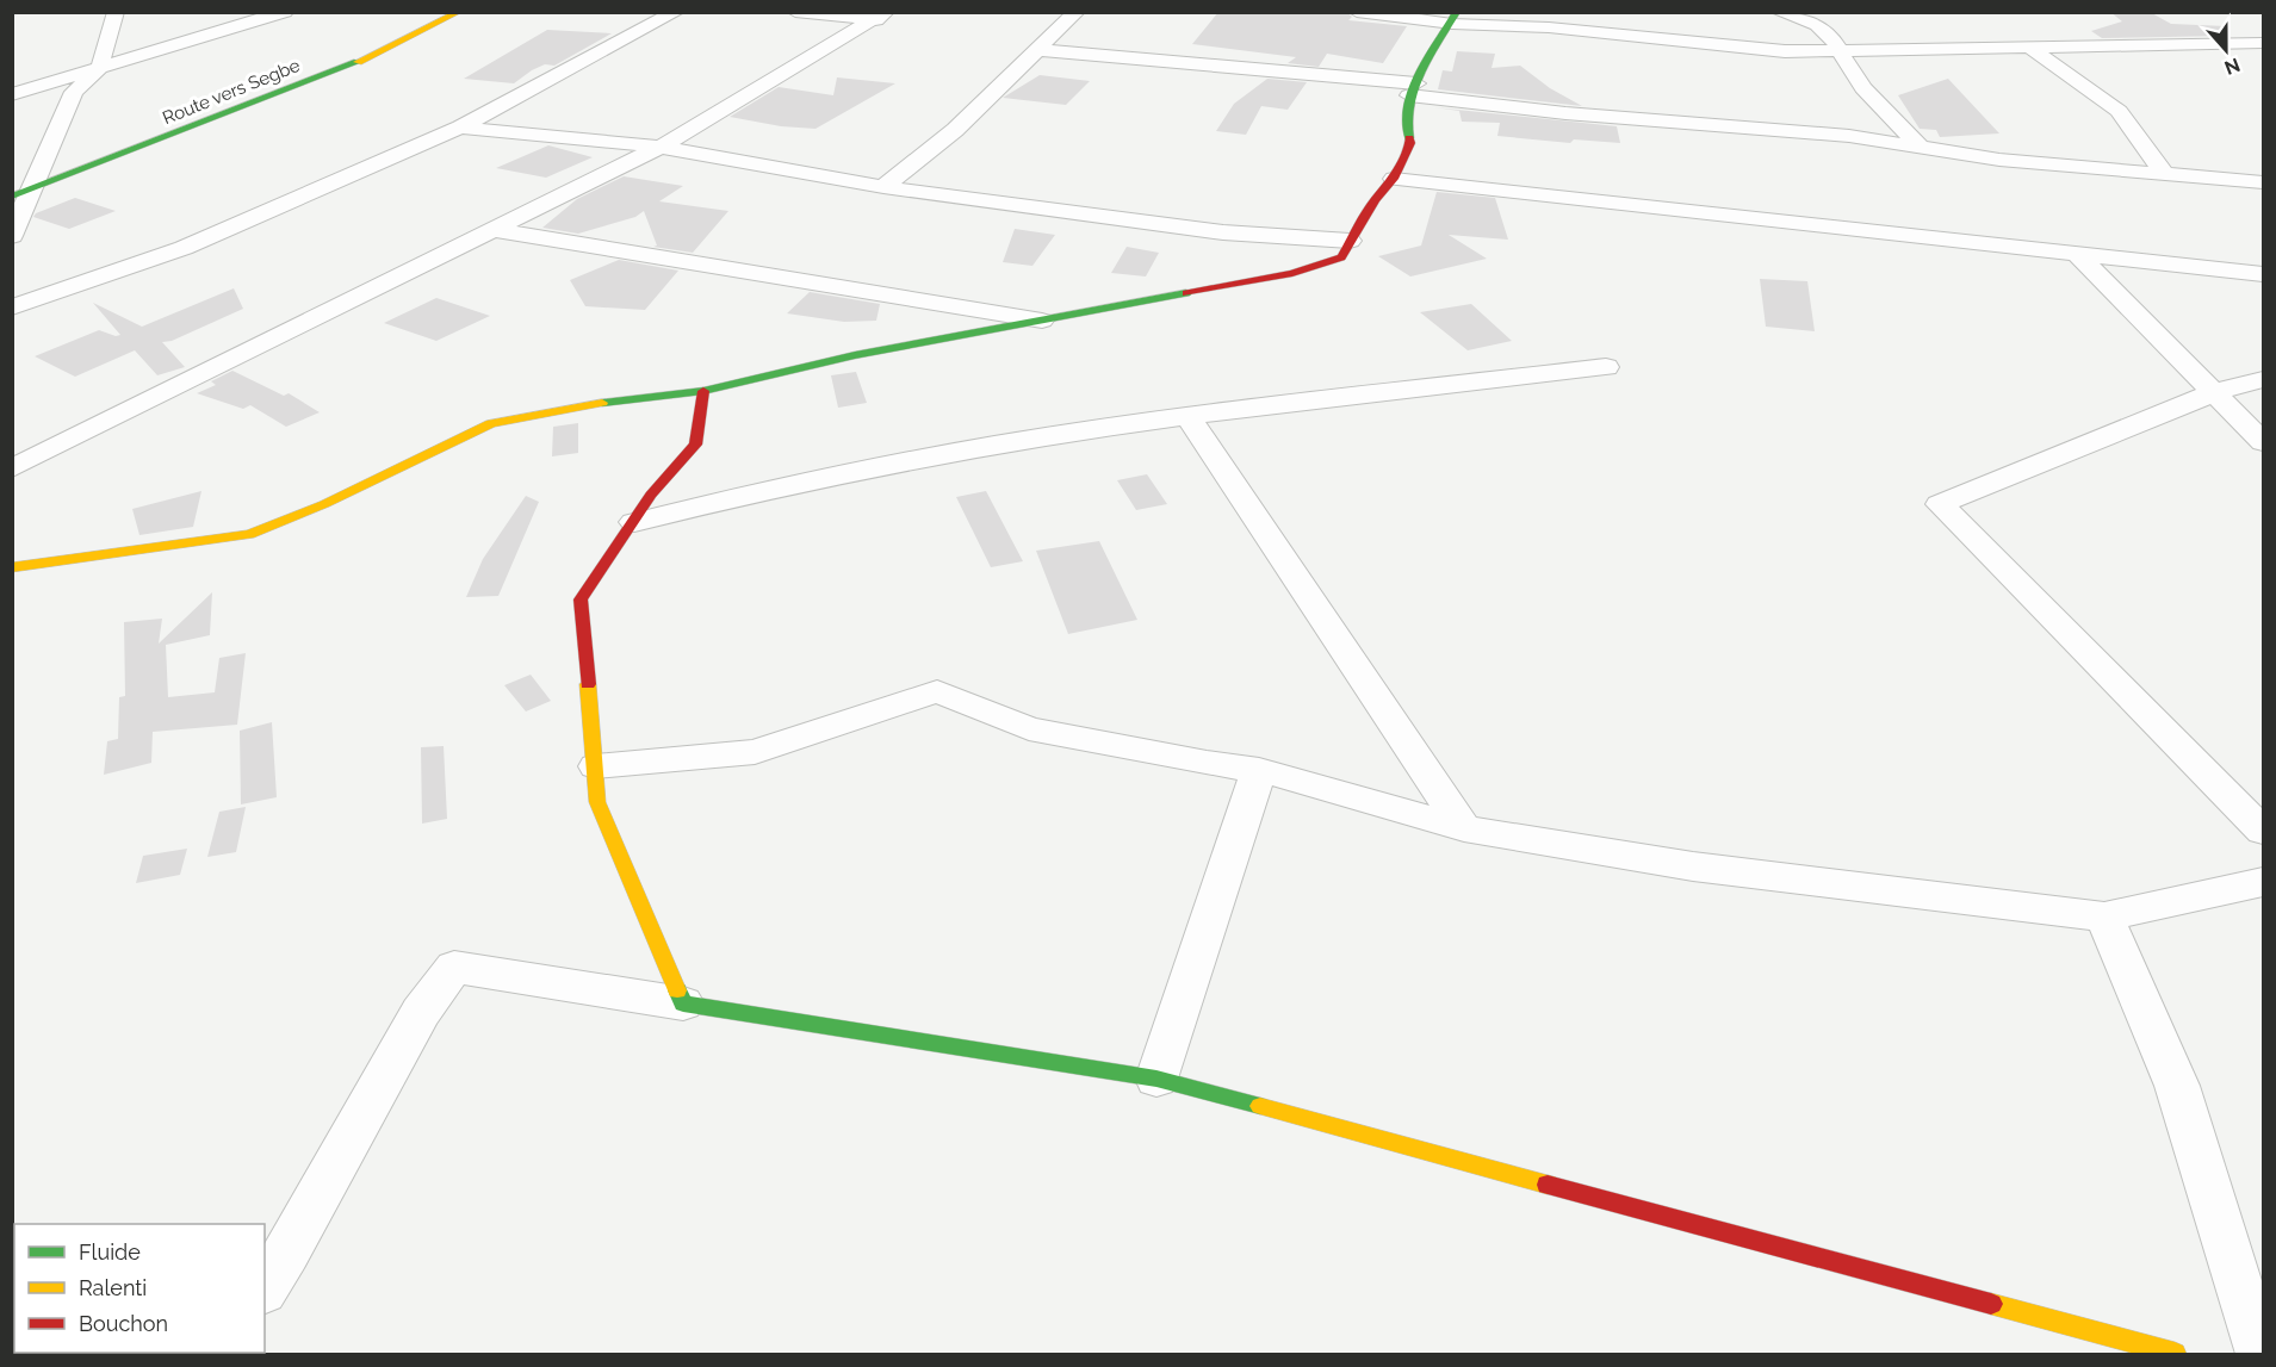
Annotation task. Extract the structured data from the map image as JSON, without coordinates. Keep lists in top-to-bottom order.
{
  "streets": {
    "street": ["Route vers Segbe"]
  },
  "legend": ["Fluide", "Ralenti", "Bouchon"],
  "north": "bottom"
}
